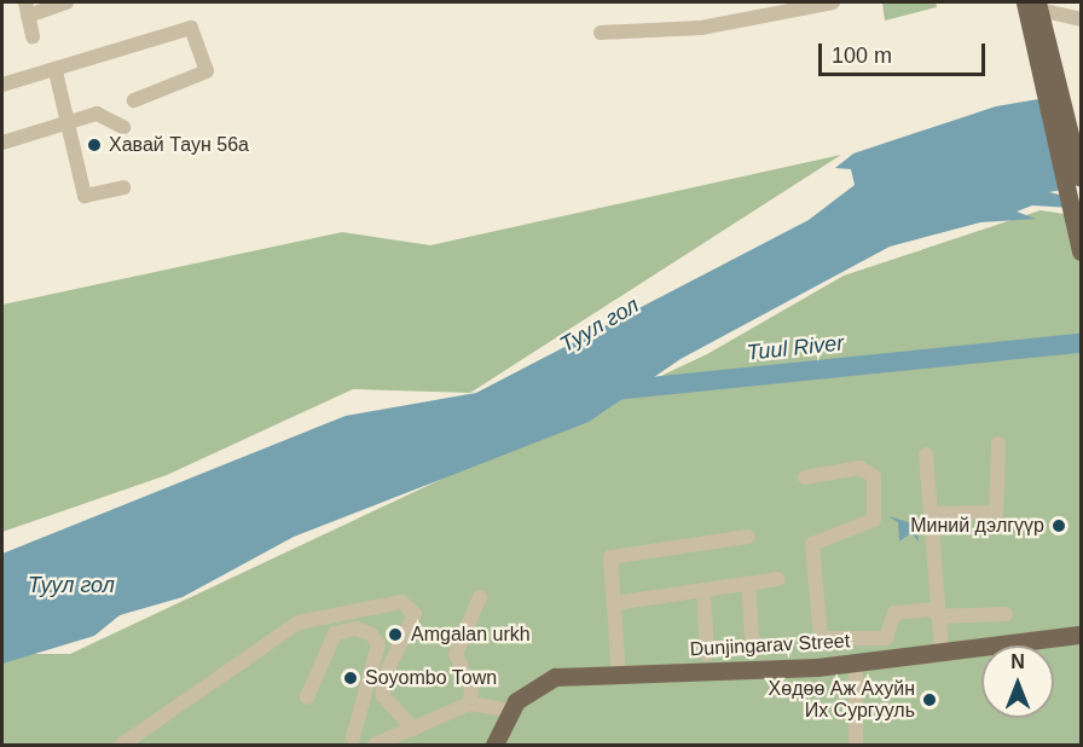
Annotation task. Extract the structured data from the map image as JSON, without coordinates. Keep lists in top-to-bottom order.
{
  "streets": {
    "main road": ["Dunjingarav Street"]
  },
  "water": ["Туул гол", "Tuul River"],
  "places": [
    "Хавай Таун 56а",
    "Миний дэлгүүр",
    "Amgalan urkh",
    "Soyombo Town",
    "Хөдөө Аж Ахуйн Их Сургууль"
  ],
  "scale_bar": "100 m",
  "north": "top"
}
